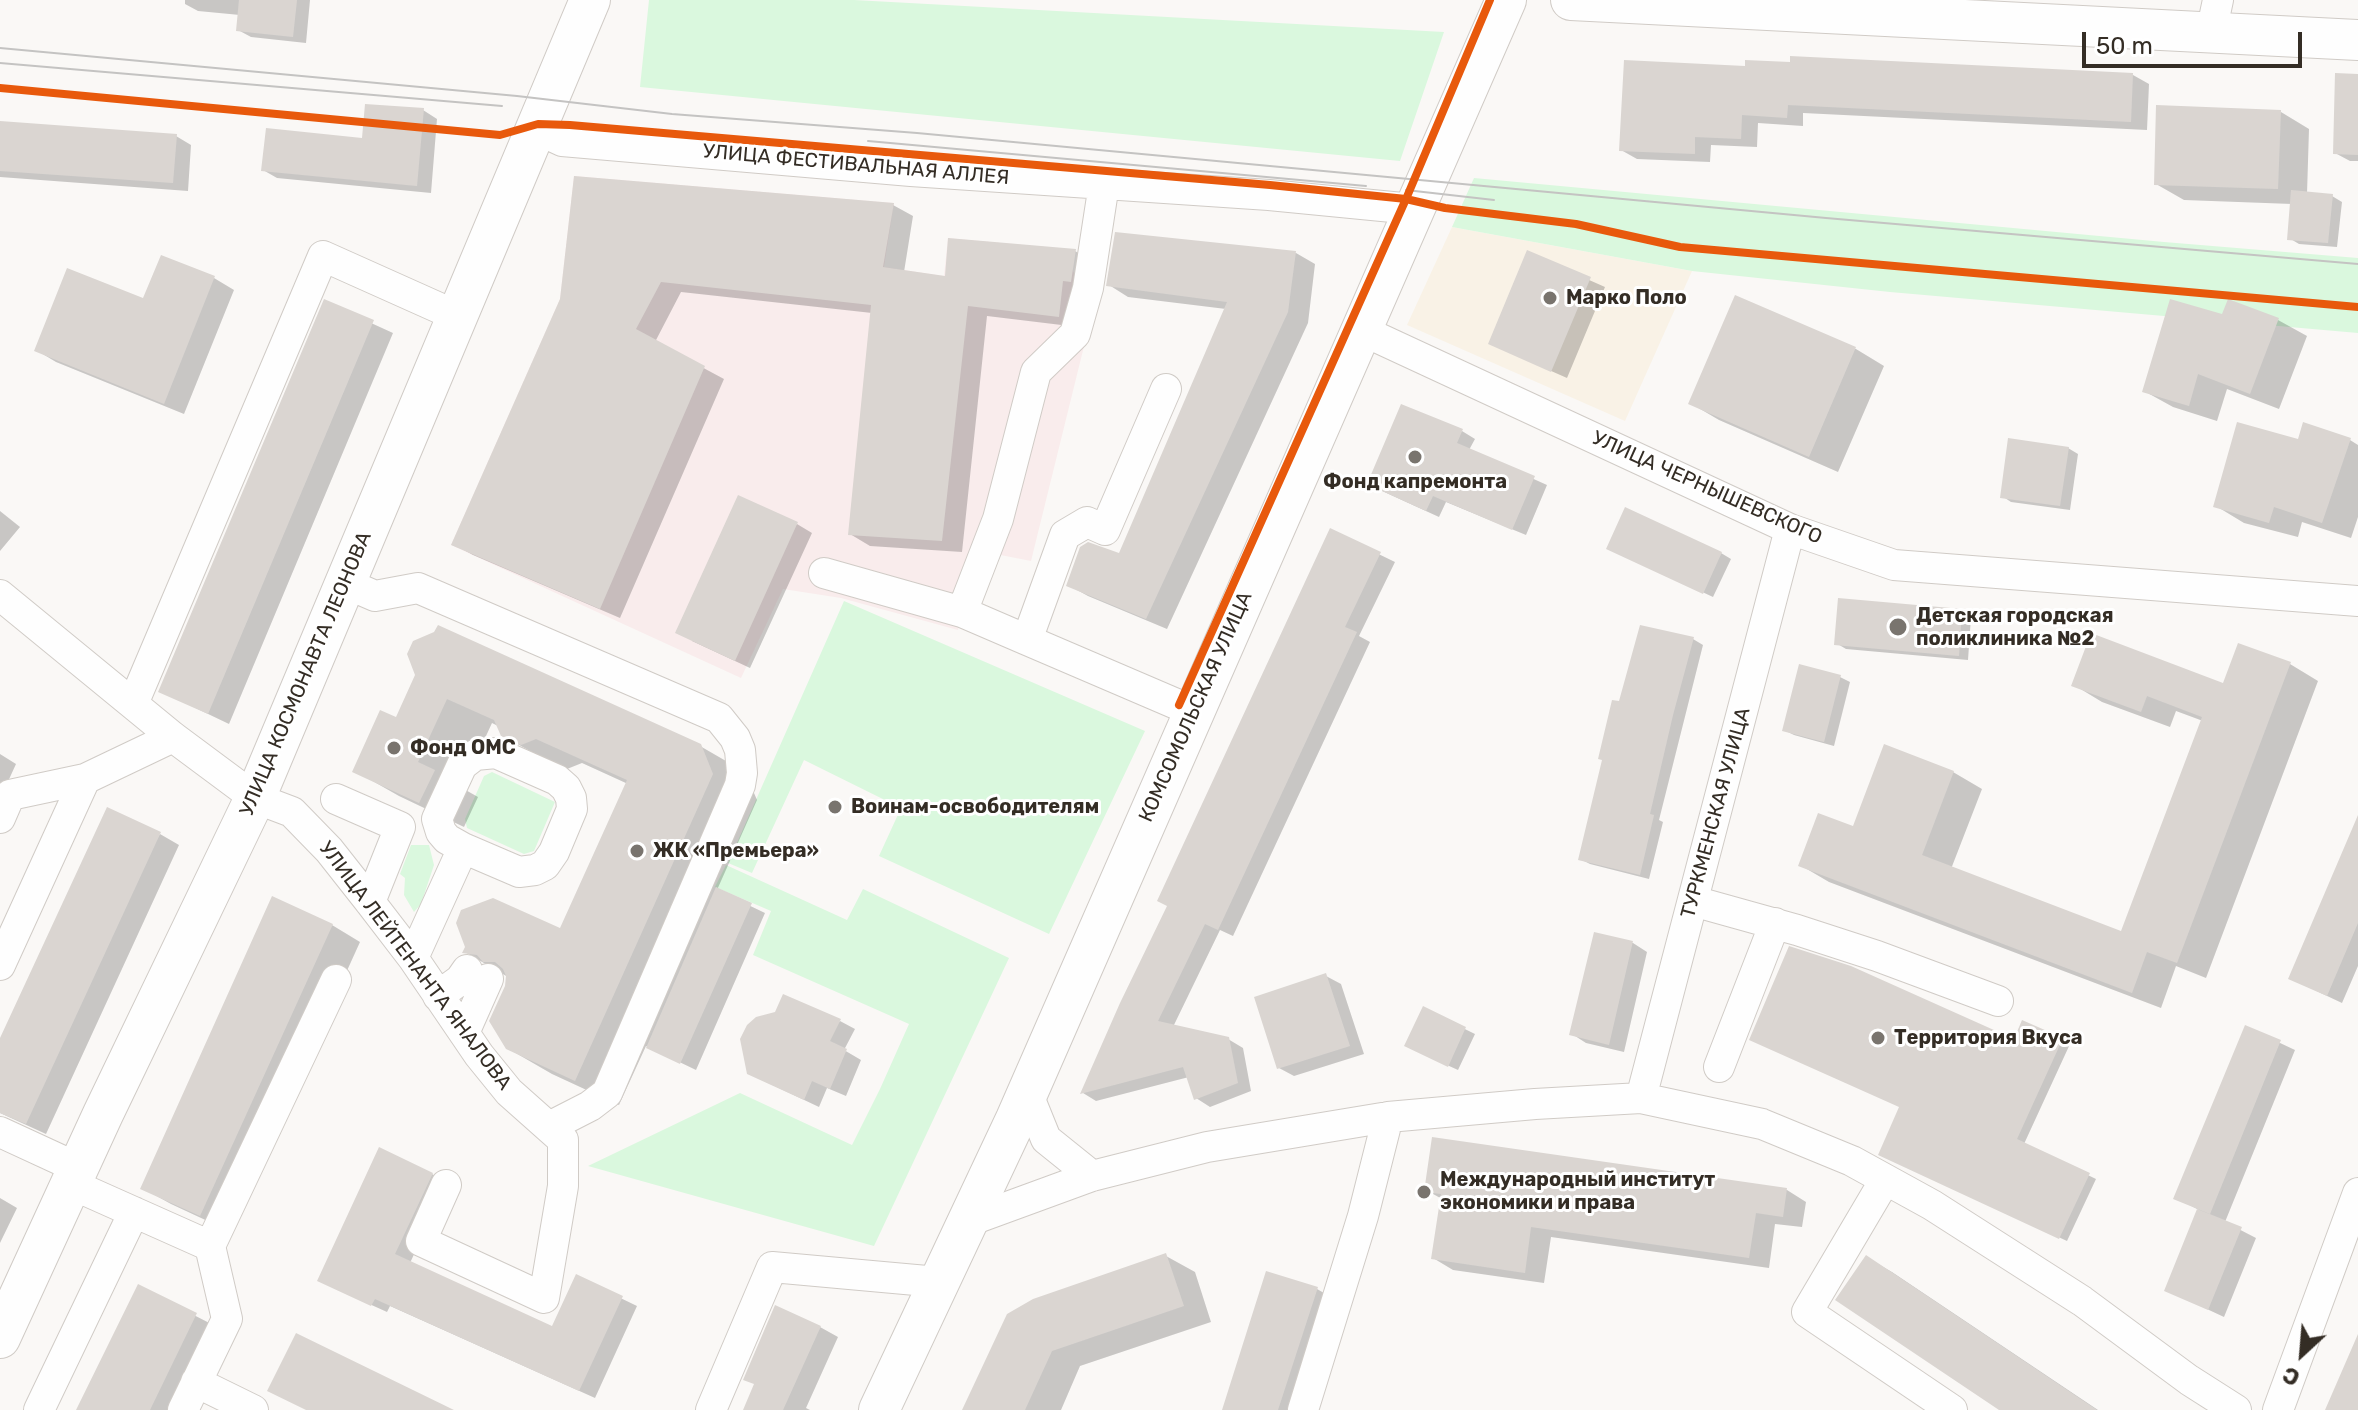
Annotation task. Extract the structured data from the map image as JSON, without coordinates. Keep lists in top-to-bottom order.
{
  "streets": {
    "main road": ["УЛИЦА КОСМОНАВТА ЛЕОНОВА", "КОМСОМОЛЬСКАЯ УЛИЦА"],
    "street": [
      "УЛИЦА ФЕСТИВАЛЬНАЯ АЛЛЕЯ",
      "УЛИЦА ЧЕРНЫШЕВСКОГО",
      "ТУРКМЕНСКАЯ УЛИЦА",
      "УЛИЦА ЛЕЙТЕНАНТА ЯНАЛОВА"
    ]
  },
  "crossings": [
    ["УЛИЦА ФЕСТИВАЛЬНАЯ АЛЛЕЯ", "УЛИЦА КОСМОНАВТА ЛЕОНОВА"],
    ["УЛИЦА ФЕСТИВАЛЬНАЯ АЛЛЕЯ", "КОМСОМОЛЬСКАЯ УЛИЦА"],
    ["УЛИЦА ЧЕРНЫШЕВСКОГО", "КОМСОМОЛЬСКАЯ УЛИЦА"],
    ["УЛИЦА ЧЕРНЫШЕВСКОГО", "ТУРКМЕНСКАЯ УЛИЦА"],
    ["УЛИЦА КОСМОНАВТА ЛЕОНОВА", "УЛИЦА ЛЕЙТЕНАНТА ЯНАЛОВА"]
  ],
  "places": [
    "Марко Поло",
    "Фонд капремонта",
    "Детская городская поликлиника №2",
    "Фонд ОМС",
    "Воинам-освободителям",
    "ЖК «Премьера»",
    "Территория Вкуса",
    "Международный институт экономики и права"
  ],
  "scale_bar": "50 m",
  "north": "bottom left"
}
